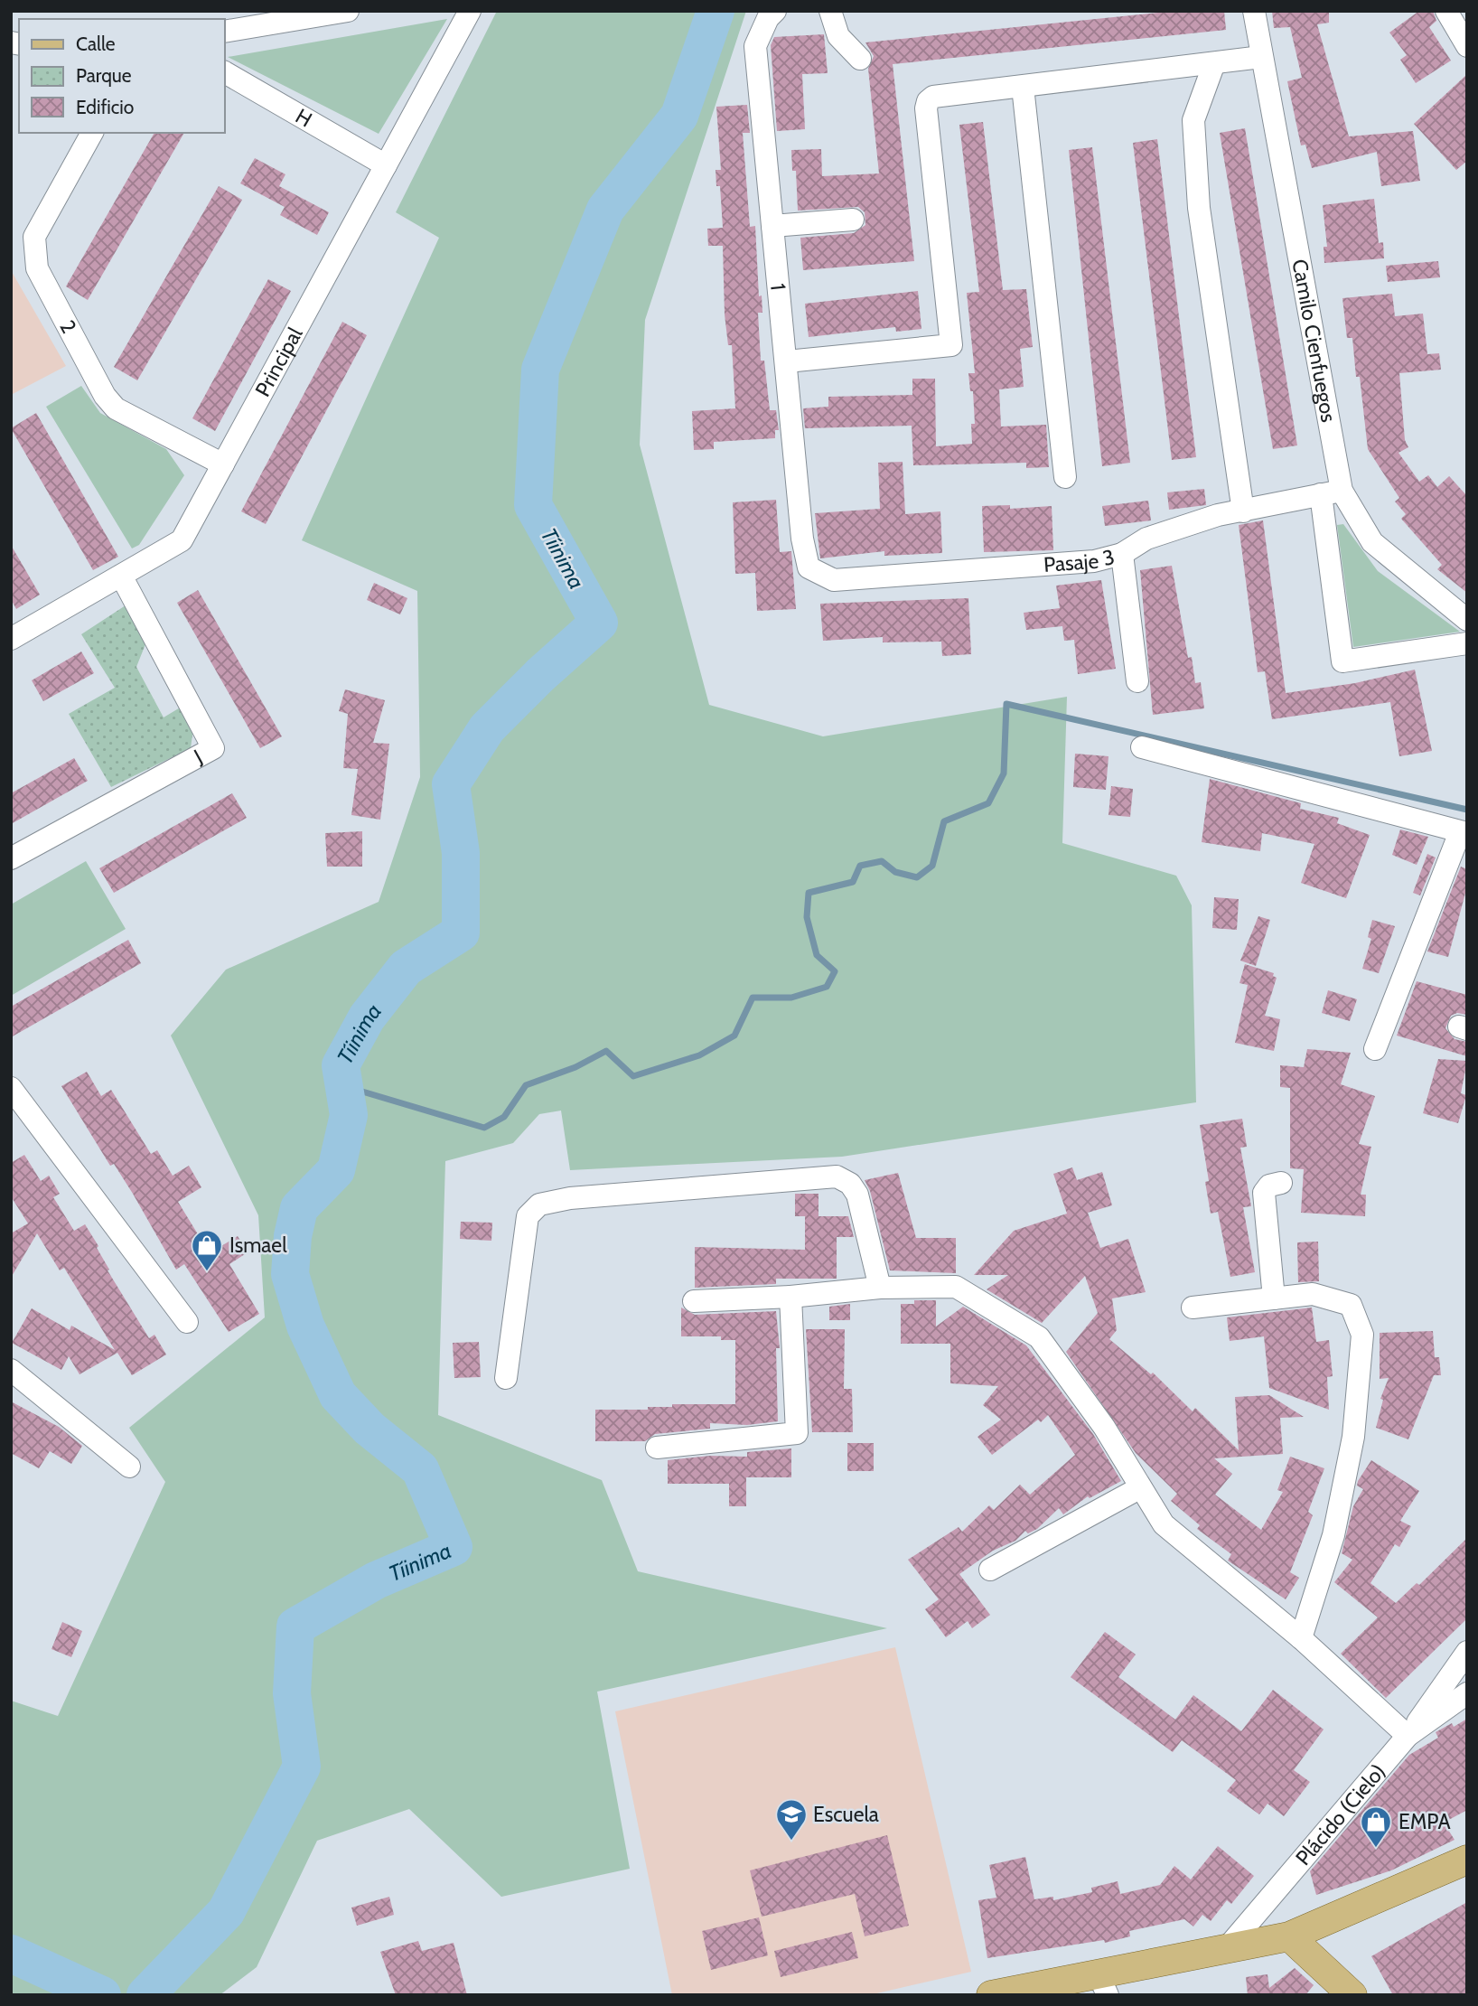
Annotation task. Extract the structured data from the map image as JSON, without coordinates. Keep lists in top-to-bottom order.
{
  "streets": {
    "street": [
      "H",
      "1",
      "2",
      "Camilo Cienfuegos",
      "Principal",
      "Pasaje 3",
      "J",
      "Plácido (Cielo)"
    ]
  },
  "crossings": [
    ["H", "Principal"],
    ["1", "Pasaje 3"],
    ["2", "Principal"],
    ["Camilo Cienfuegos", "Pasaje 3"],
    ["Principal", "J"]
  ],
  "water": ["Tíinima"],
  "places": {
    "shop": ["Ismael", "EMPA"],
    "school or university": ["Escuela"]
  },
  "legend": ["Calle", "Parque", "Edificio"]
}
